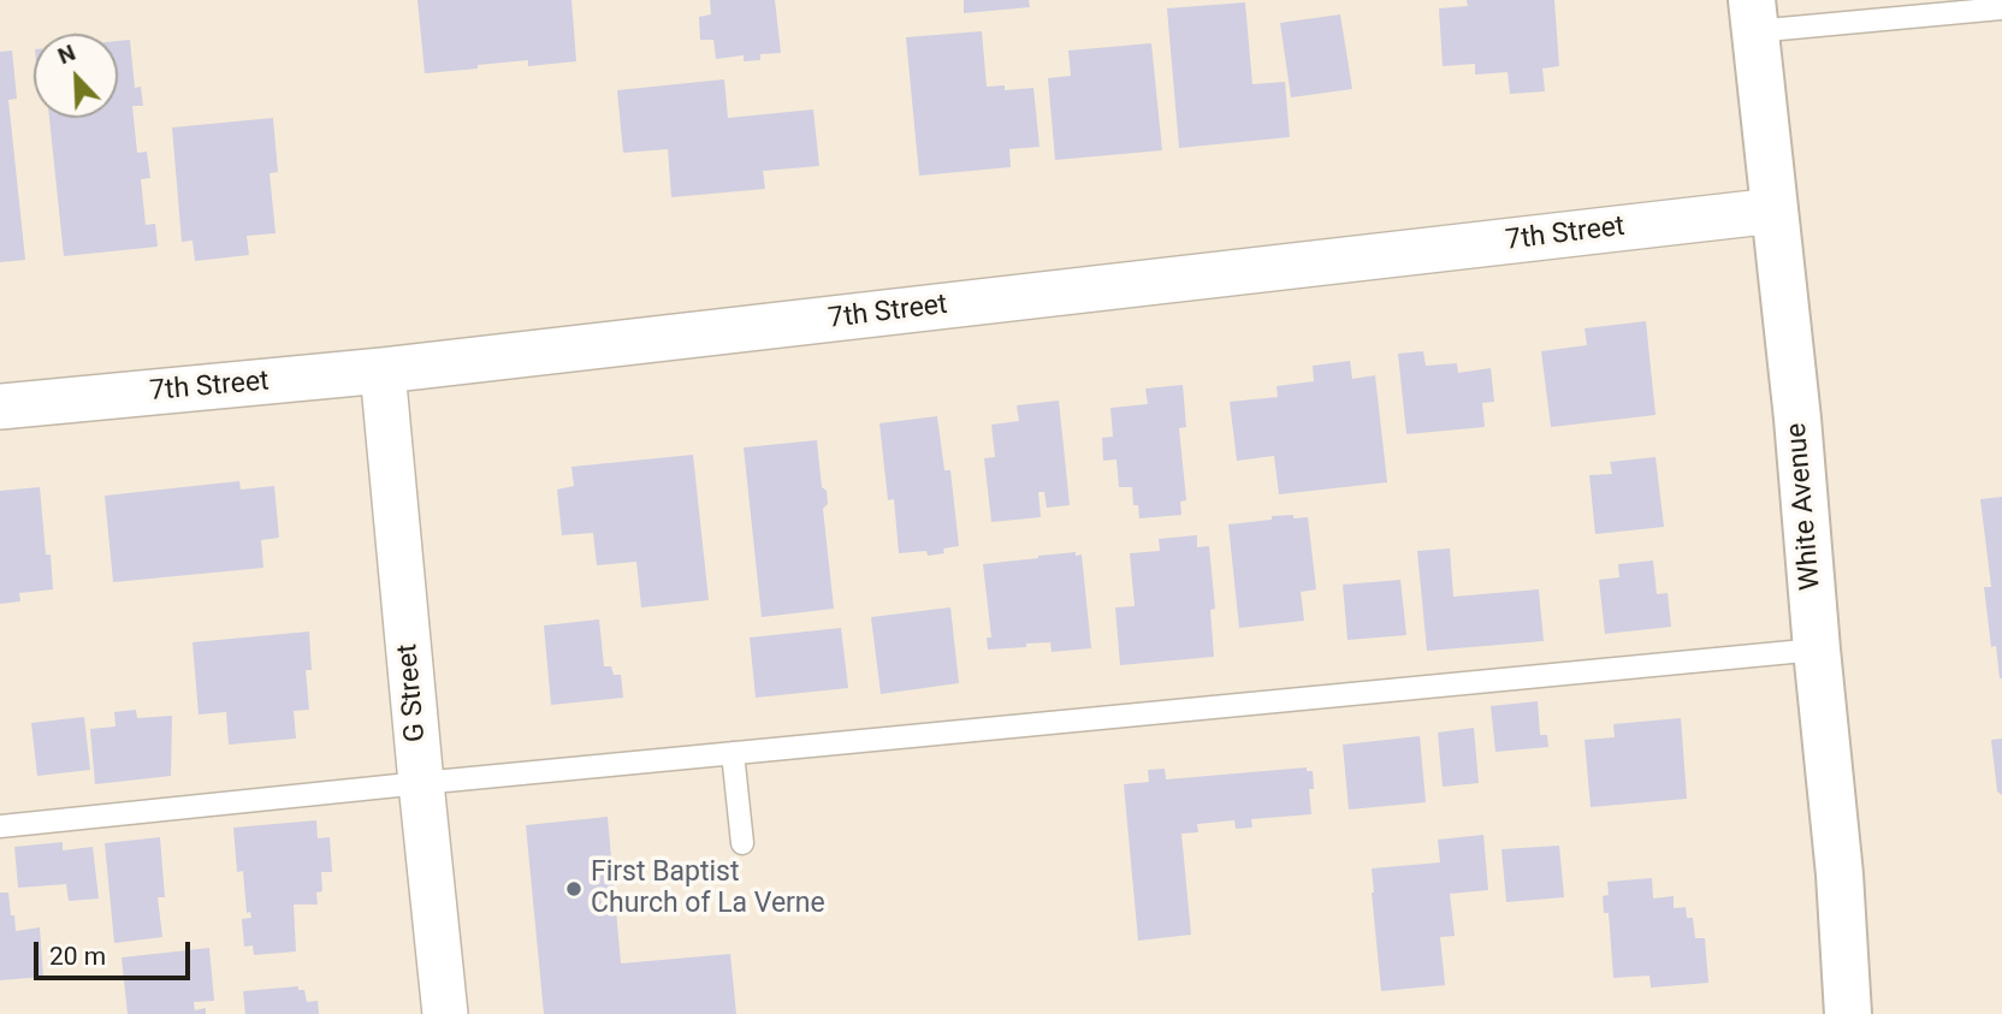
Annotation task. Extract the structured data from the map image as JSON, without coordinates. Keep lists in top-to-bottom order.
{
  "streets": {
    "main road": ["White Avenue"],
    "street": ["7th Street", "G Street"]
  },
  "crossings": [
    ["7th Street", "White Avenue"],
    ["7th Street", "G Street"]
  ],
  "places": ["First Baptist Church of La Verne"],
  "scale_bar": "20 m",
  "north": "top left"
}
